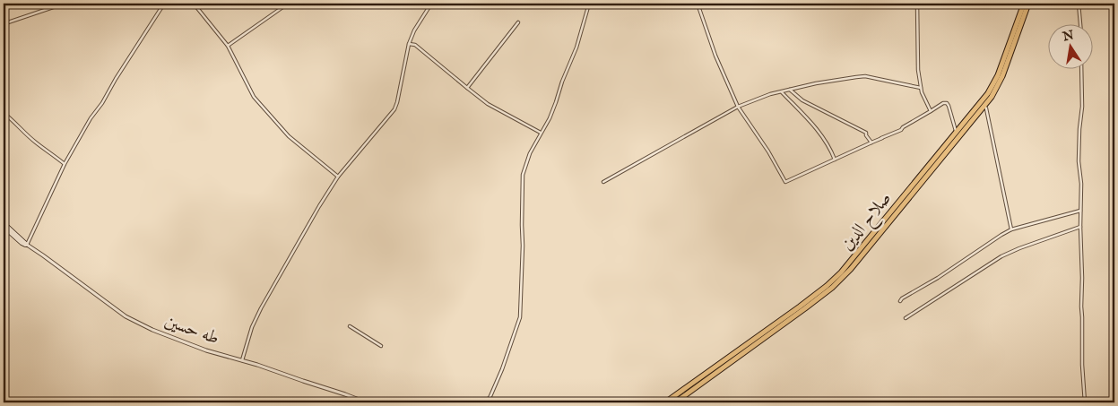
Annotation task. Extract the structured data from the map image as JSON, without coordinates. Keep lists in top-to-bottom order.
{
  "streets": {
    "highway": ["صلاح الدين"],
    "main road": ["طه حسين"]
  },
  "north": "top"
}
